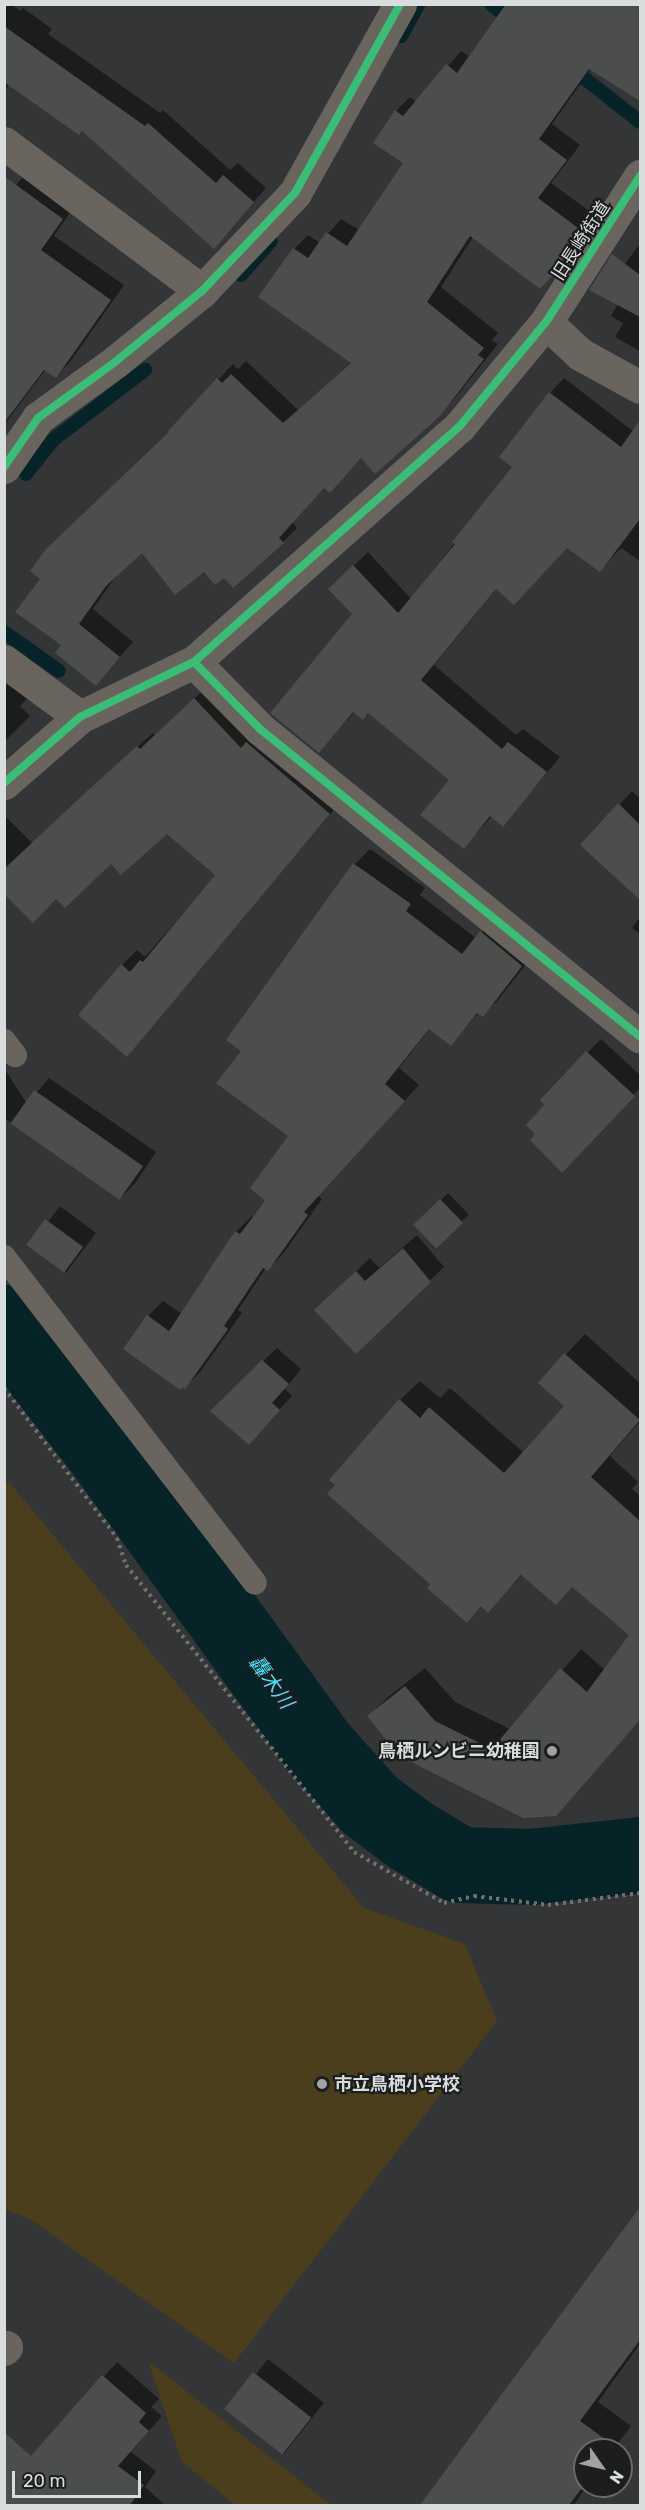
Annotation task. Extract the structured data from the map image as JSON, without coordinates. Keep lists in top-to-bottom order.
{
  "streets": {
    "street": ["旧長崎街道"]
  },
  "water": ["轟木川"],
  "places": ["鳥栖ルンビニ幼稚園", "市立鳥栖小学校"],
  "scale_bar": "20 m",
  "north": "bottom right"
}
